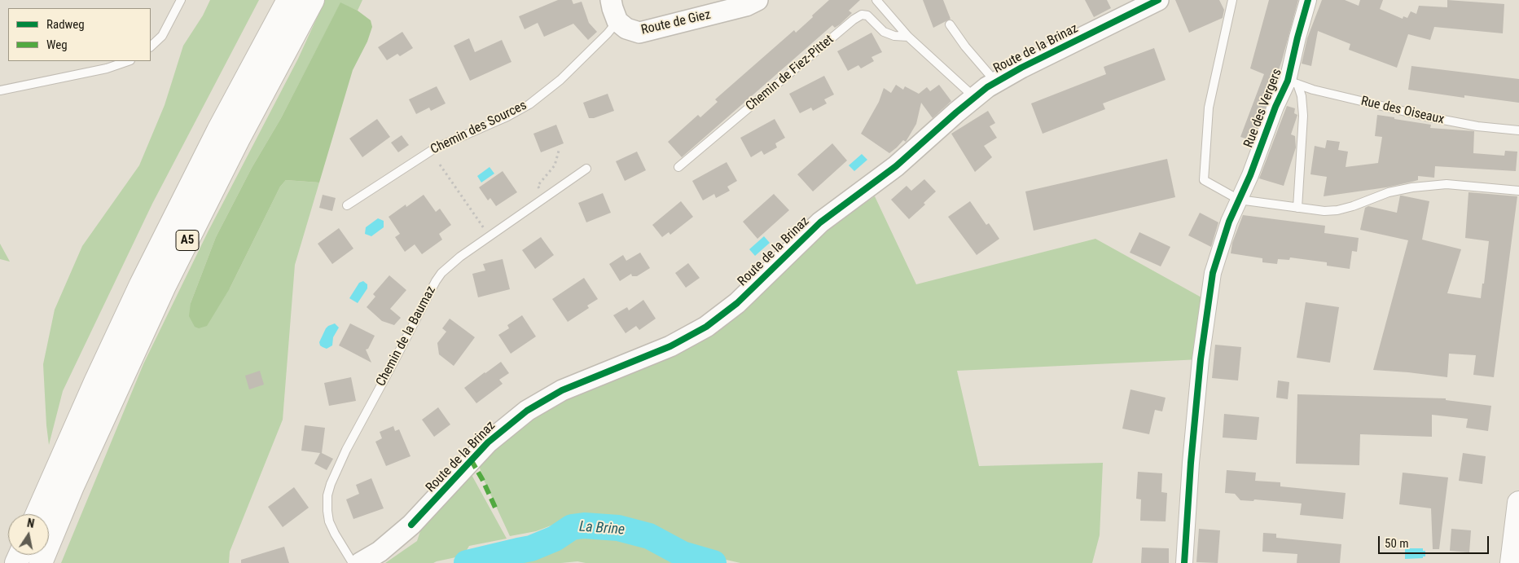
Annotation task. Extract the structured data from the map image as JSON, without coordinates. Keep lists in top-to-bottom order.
{
  "streets": {
    "main road": ["A5"],
    "street": ["Route de Giez", "Route de la Brinaz", "Rue des Vergers"],
    "lane": [
      "Chemin de Fiez-Pittet",
      "Rue des Oiseaux",
      "Chemin des Sources",
      "Chemin de la Baumaz"
    ]
  },
  "crossings": [
    ["Route de Giez", "Chemin des Sources"],
    ["Rue des Vergers", "Rue des Oiseaux"]
  ],
  "water": ["La Brine"],
  "legend": ["Radweg", "Weg"],
  "scale_bar": "50 m",
  "north": "top"
}
